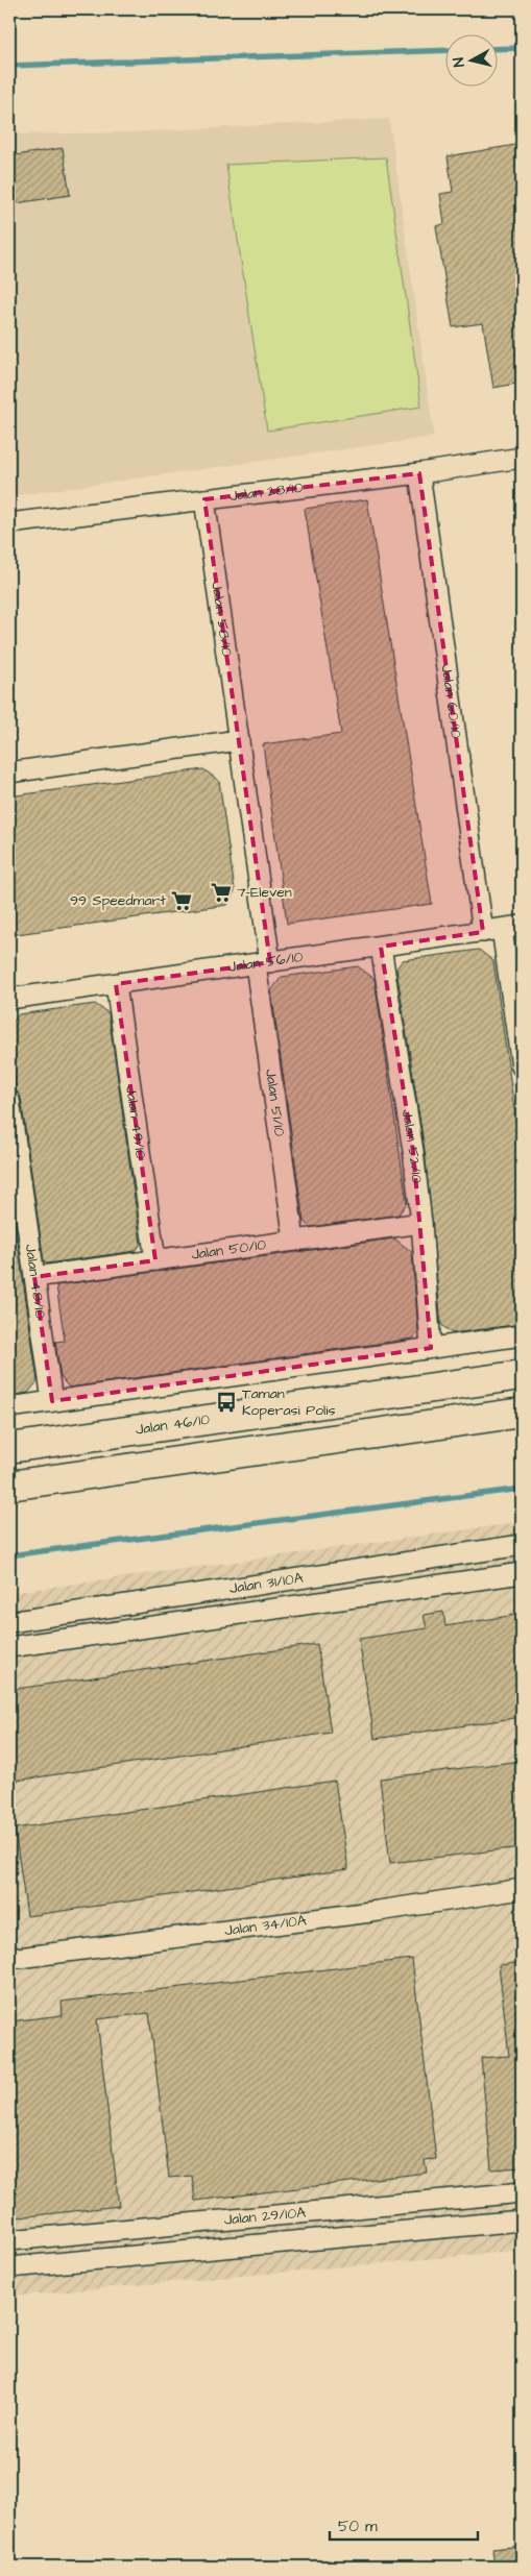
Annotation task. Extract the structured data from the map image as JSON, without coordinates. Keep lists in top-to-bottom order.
{
  "streets": {
    "main road": ["Jalan 46/10"],
    "street": [
      "Jalan 28/10",
      "Jalan 58/10",
      "Jalan 60/10",
      "Jalan 56/10",
      "Jalan 51/10",
      "Jalan 49/10",
      "Jalan 52/10",
      "Jalan 50/10",
      "Jalan 48/10",
      "Jalan 31/10A",
      "Jalan 34/10A",
      "Jalan 29/10A"
    ]
  },
  "crossings": [
    ["Jalan 28/10", "Jalan 58/10"],
    ["Jalan 28/10", "Jalan 60/10"],
    ["Jalan 58/10", "Jalan 56/10"],
    ["Jalan 58/10", "Jalan 51/10"],
    ["Jalan 60/10", "Jalan 56/10"],
    ["Jalan 56/10", "Jalan 51/10"],
    ["Jalan 56/10", "Jalan 49/10"],
    ["Jalan 56/10", "Jalan 52/10"],
    ["Jalan 51/10", "Jalan 50/10"],
    ["Jalan 49/10", "Jalan 50/10"],
    ["Jalan 52/10", "Jalan 50/10"],
    ["Jalan 50/10", "Jalan 48/10"]
  ],
  "places": {
    "supermarket": ["7-Eleven", "99 Speedmart"],
    "bus stop": ["Taman Koperasi Polis"]
  },
  "scale_bar": "50 m",
  "north": "left"
}
